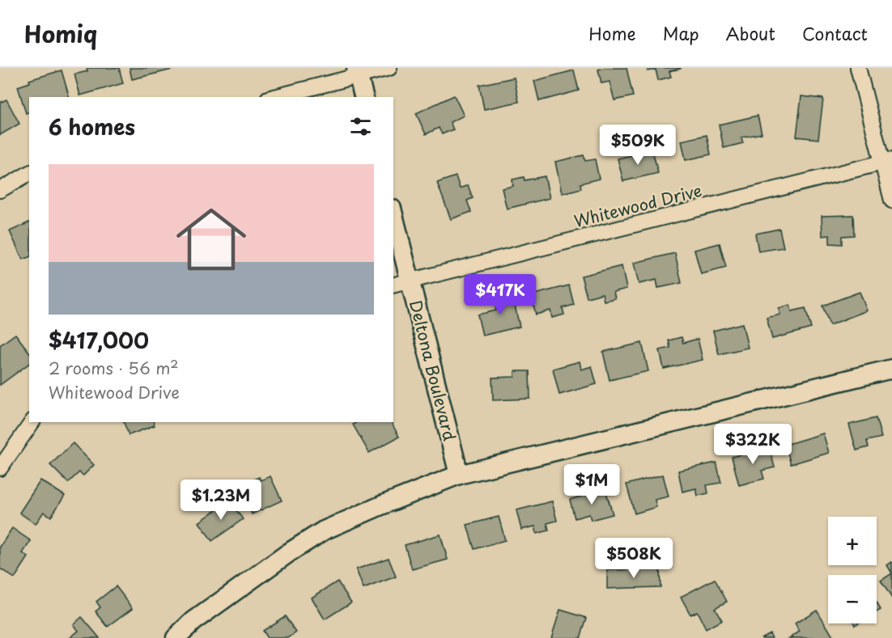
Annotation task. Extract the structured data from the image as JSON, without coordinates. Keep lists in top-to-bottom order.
{
  "streets": {
    "street": ["Whitewood Drive", "Deltona Boulevard"]
  },
  "crossings": [
    ["Whitewood Drive", "Deltona Boulevard"]
  ],
  "page": {
    "header": "Homiq",
    "nav": [
      "Home",
      "Map",
      "About",
      "Contact"
    ],
    "heading": "6 homes",
    "price": [
      "$509K",
      "$417K",
      "$322K",
      "$1M",
      "$1.23M",
      "$508K"
    ],
    "list": [
      {
        "name": "$417,000",
        "note": "2 rooms · 56 m² · Whitewood Drive"
      }
    ],
    "map_buttons": ["+", "−"]
  }
}
